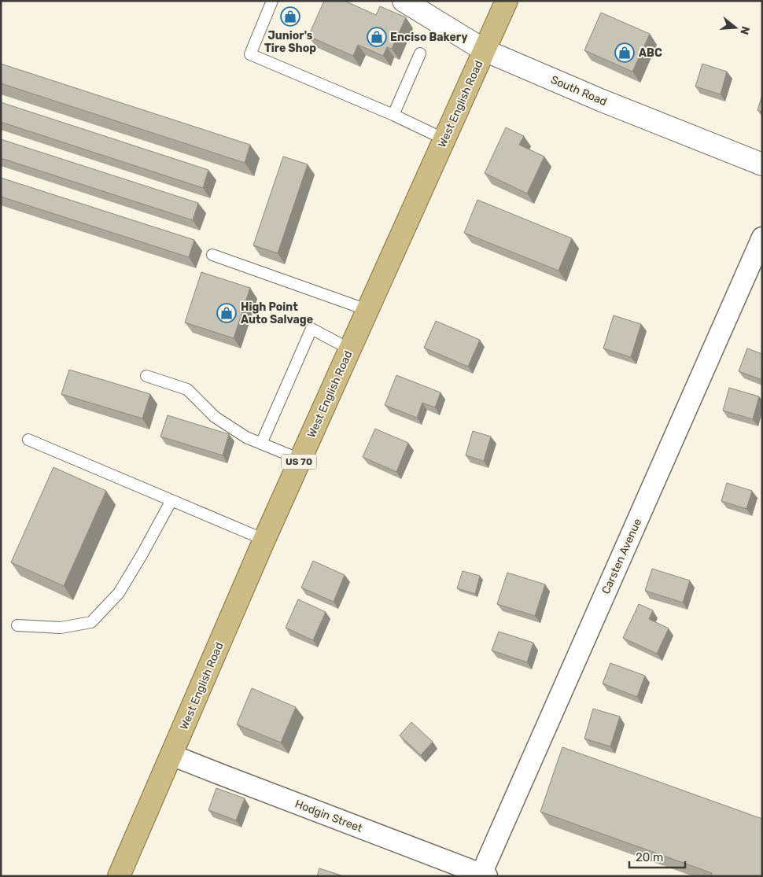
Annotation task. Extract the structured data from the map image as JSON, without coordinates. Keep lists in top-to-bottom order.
{
  "streets": {
    "main road": ["West English Road", "US 70"],
    "street": ["South Road", "Carsten Avenue", "Hodgin Street"]
  },
  "crossings": [
    ["South Road", "West English Road"],
    ["West English Road", "Hodgin Street"],
    ["Carsten Avenue", "Hodgin Street"]
  ],
  "places": {
    "shop": [
      "Junior's Tire Shop",
      "Enciso Bakery",
      "ABC",
      "High Point Auto Salvage"
    ]
  },
  "scale_bar": "20 m",
  "north": "right"
}
